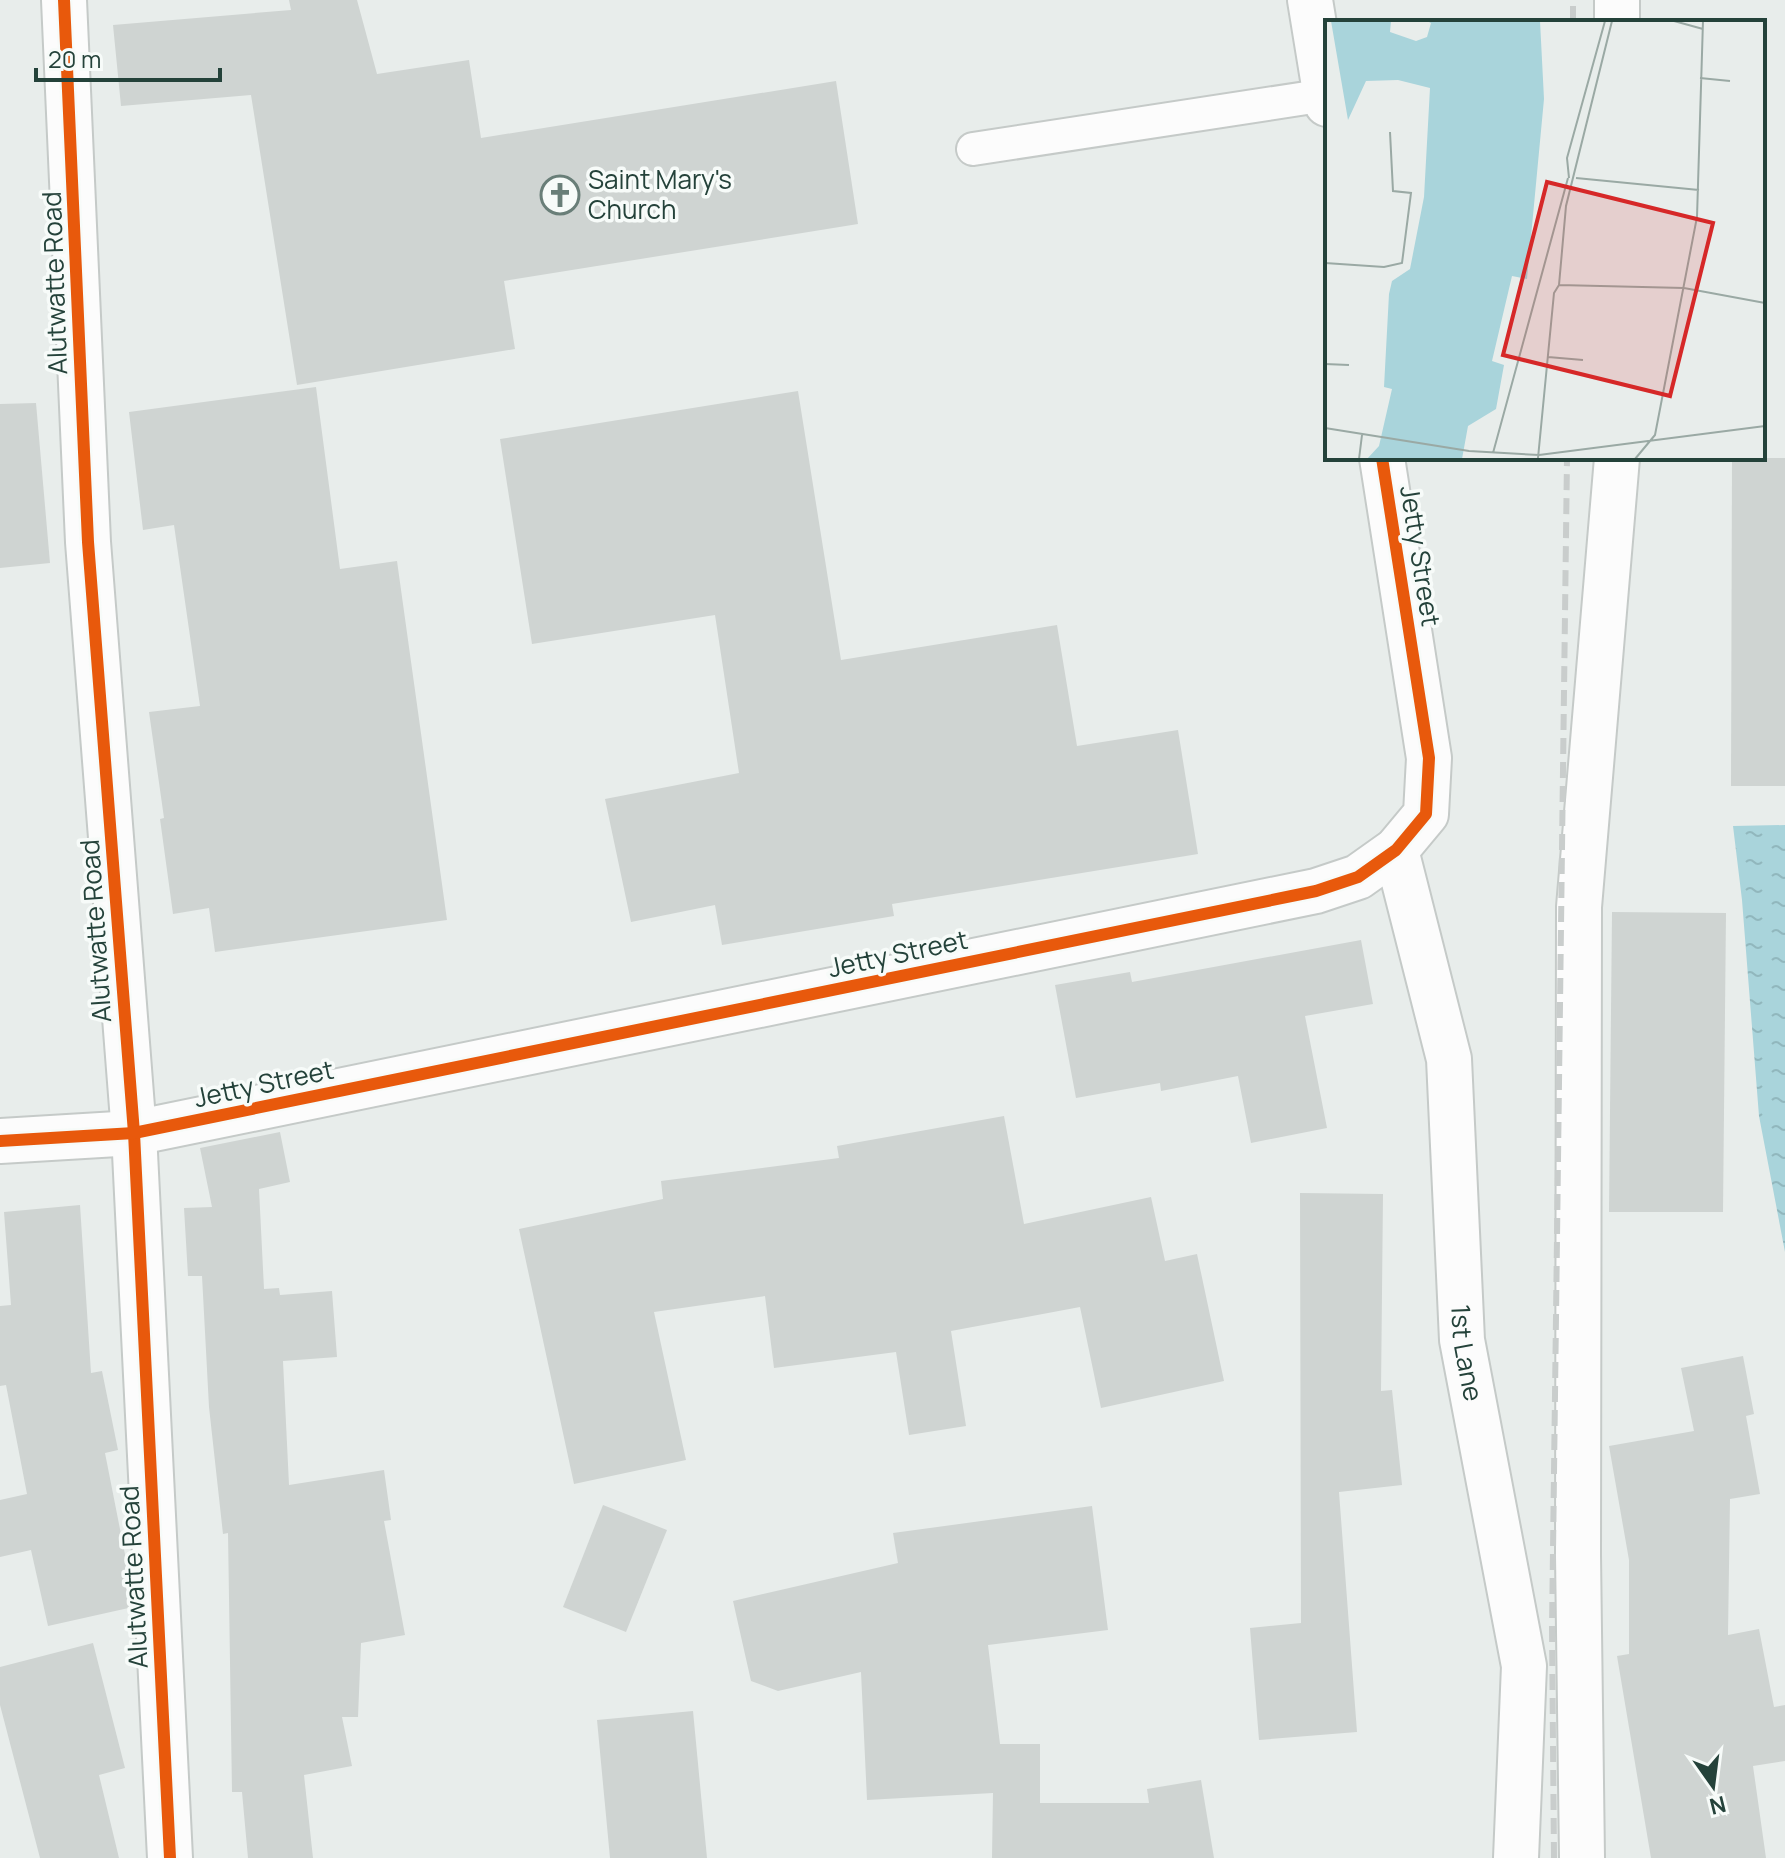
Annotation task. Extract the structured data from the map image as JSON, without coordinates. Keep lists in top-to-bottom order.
{
  "streets": {
    "street": ["Alutwatte Road", "Jetty Street", "1st Lane"]
  },
  "crossings": [
    ["Alutwatte Road", "Jetty Street"],
    ["Jetty Street", "1st Lane"]
  ],
  "places": {
    "church": ["Saint Mary's Church"]
  },
  "scale_bar": "20 m",
  "north": "bottom"
}
